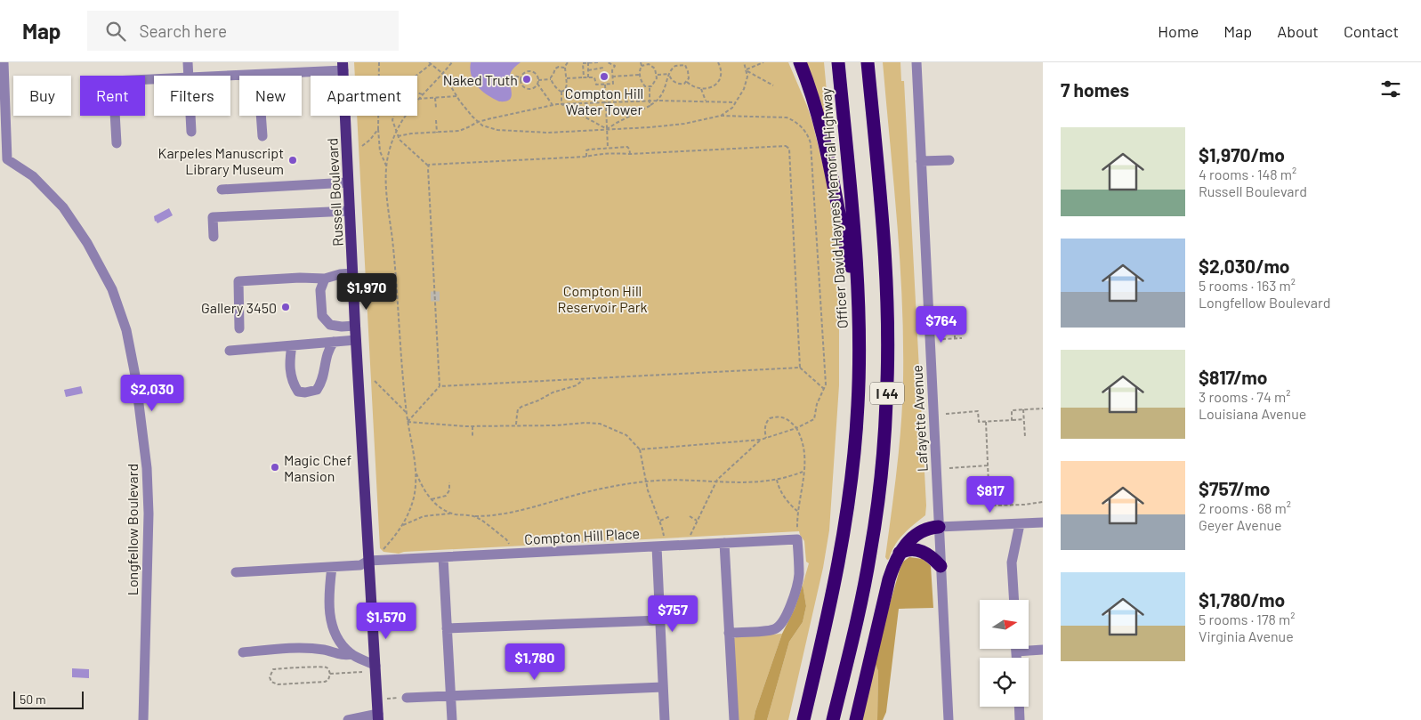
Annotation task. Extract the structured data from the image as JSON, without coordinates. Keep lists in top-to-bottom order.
{
  "streets": {
    "highway": ["Officer David Haynes Memorial Highway", "I 44"],
    "main road": ["Russell Boulevard"],
    "street": ["Lafayette Avenue", "Longfellow Boulevard", "Compton Hill Place"]
  },
  "crossings": [
    ["Russell Boulevard", "Compton Hill Place"]
  ],
  "parks": ["Compton Hill Reservoir Park"],
  "places": [
    "Compton Hill Water Tower",
    "Naked Truth",
    "Karpeles Manuscript Library Museum",
    "Gallery 3450",
    "Magic Chef Mansion"
  ],
  "scale_bar": "50 m",
  "north": "right",
  "page": {
    "header": "Map",
    "search": "Search here",
    "nav": [
      "Home",
      "Map",
      "About",
      "Contact"
    ],
    "heading": "7 homes",
    "chip": [
      "Buy",
      "Rent",
      "Filters",
      "New",
      "Apartment"
    ],
    "list": [
      {
        "name": "$1,970/mo",
        "note": "4 rooms · 148 m² · Russell Boulevard"
      },
      {
        "name": "$2,030/mo",
        "note": "5 rooms · 163 m² · Longfellow Boulevard"
      },
      {
        "name": "$817/mo",
        "note": "3 rooms · 74 m² · Louisiana Avenue"
      },
      {
        "name": "$757/mo",
        "note": "2 rooms · 68 m² · Geyer Avenue"
      },
      {
        "name": "$1,780/mo",
        "note": "5 rooms · 178 m² · Virginia Avenue"
      }
    ],
    "price": [
      "$1,970",
      "$764",
      "$2,030",
      "$817",
      "$757",
      "$1,570",
      "$1,780"
    ],
    "scale": "50 m"
  }
}
